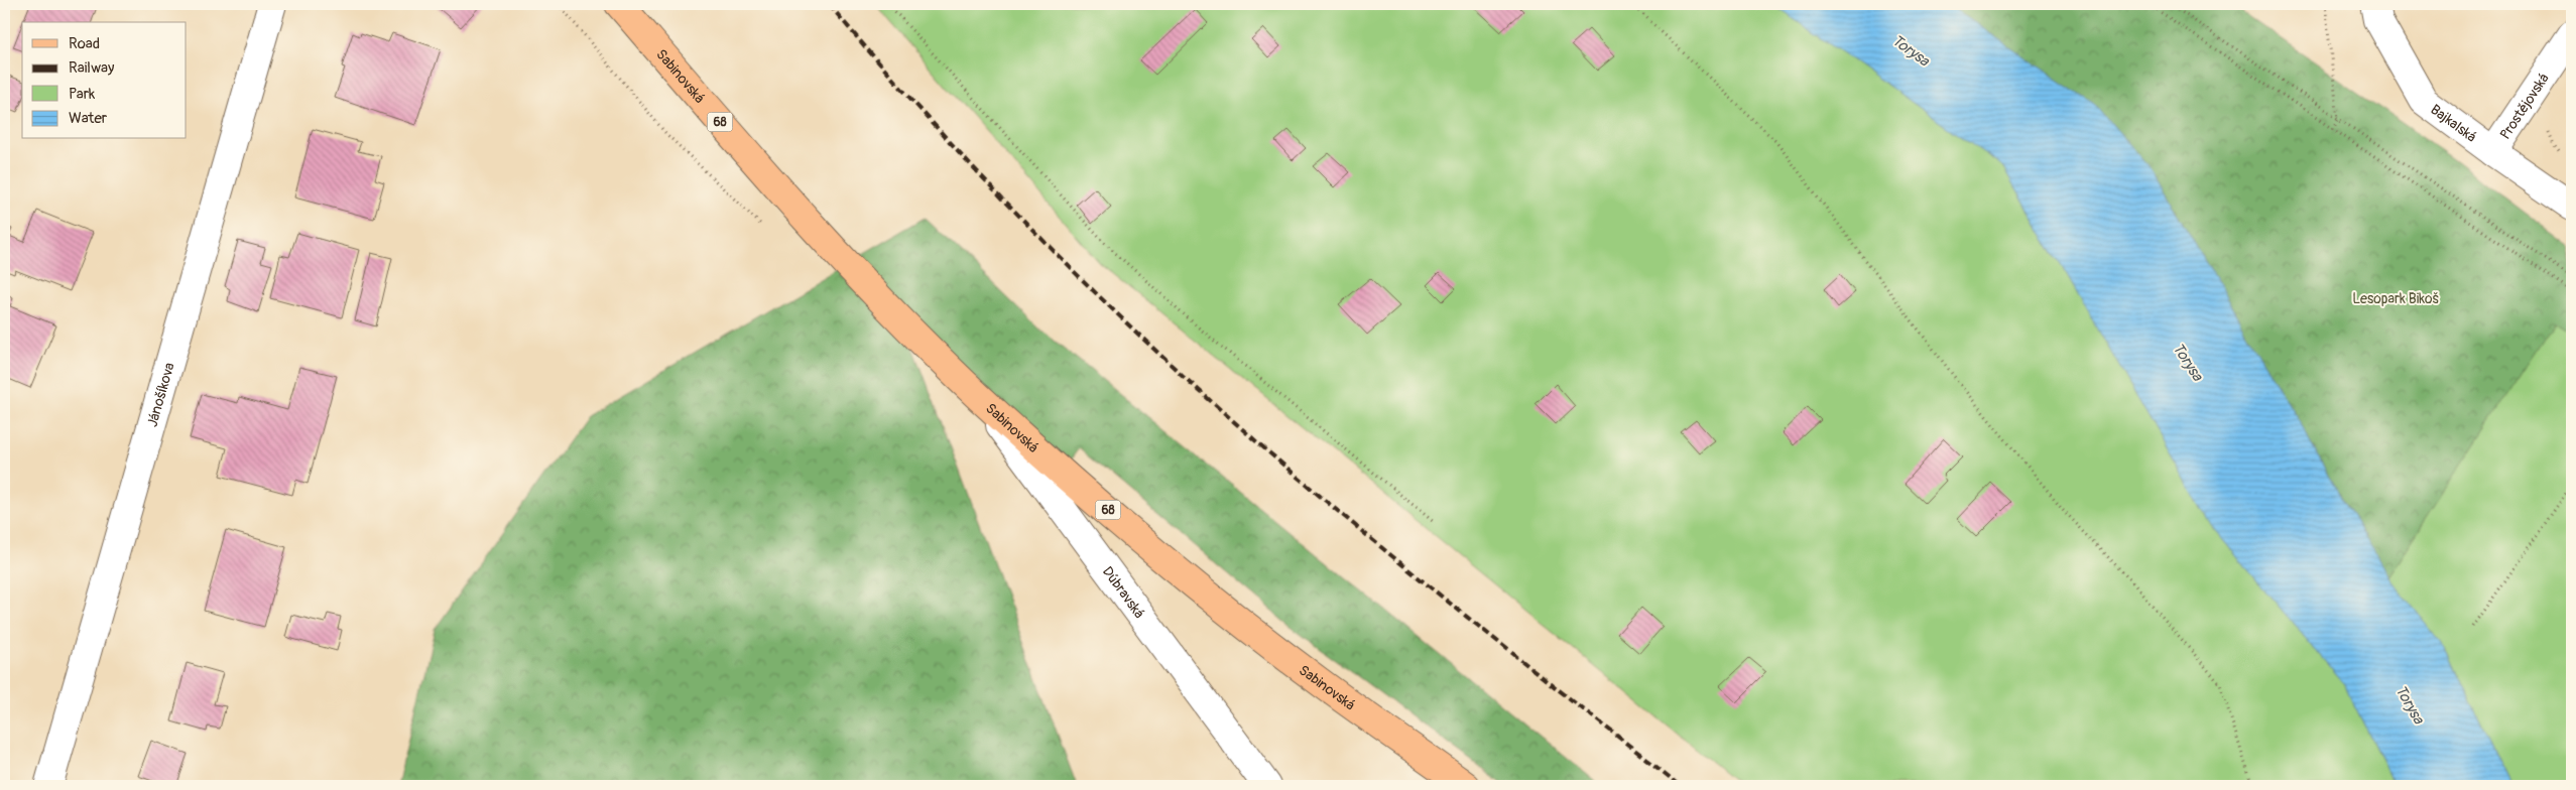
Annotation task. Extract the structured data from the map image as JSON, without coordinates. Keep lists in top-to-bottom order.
{
  "streets": {
    "main road": ["Sabinovská", "68"],
    "street": [
      "Prostějovská",
      "Bajkalská",
      "Jánošíkova",
      "Dúbravská"
    ]
  },
  "crossings": [
    ["Sabinovská", "Dúbravská"],
    ["Prostějovská", "Bajkalská"]
  ],
  "water": ["Torysa"],
  "parks": ["Lesopark Bikoš"],
  "legend": [
    "Road",
    "Railway",
    "Park",
    "Water"
  ]
}
